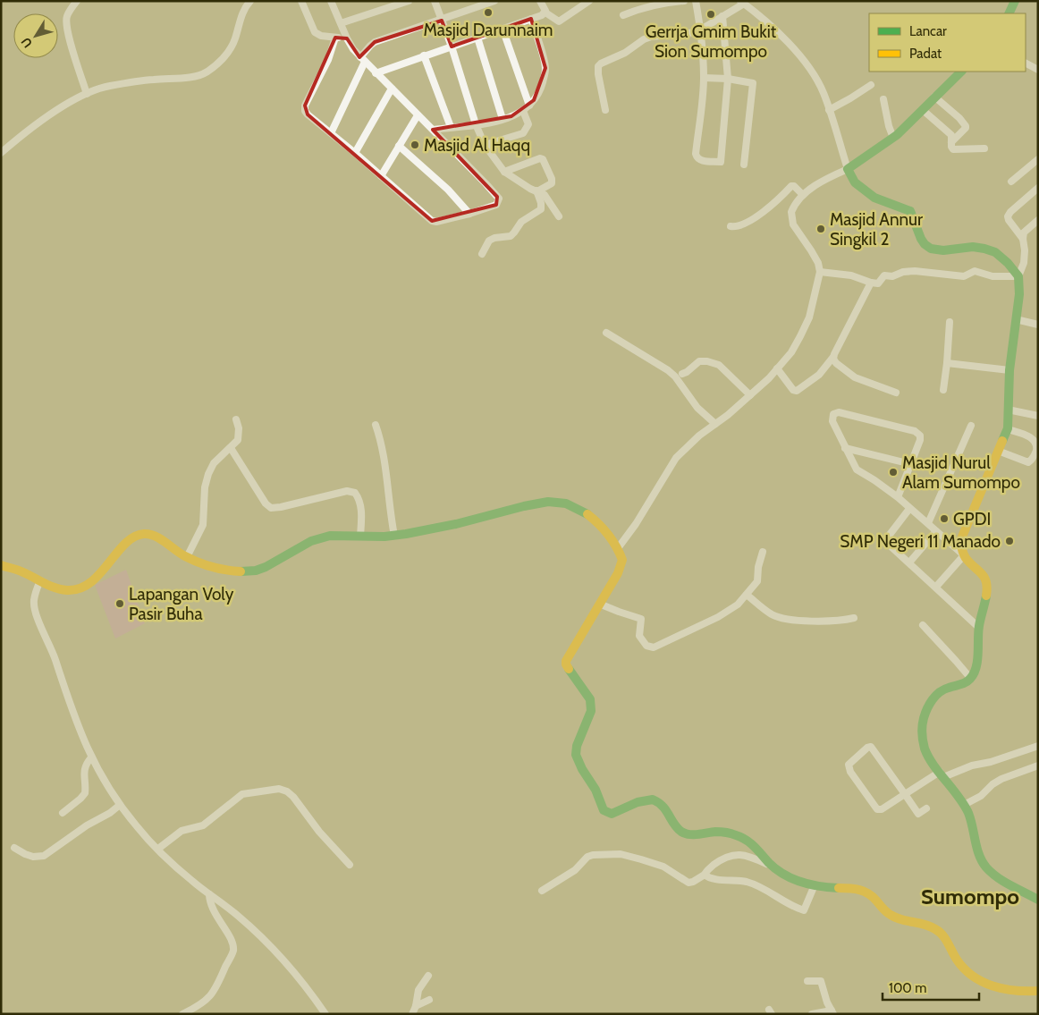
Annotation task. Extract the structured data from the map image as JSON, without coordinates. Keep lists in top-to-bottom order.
{
  "districts": ["Sumompo"],
  "places": [
    "Masjid Darunnaim",
    "Gerrja Gmim Bukit Sion Sumompo",
    "Masjid Al Haqq",
    "Masjid Annur Singkil 2",
    "Masjid Nurul Alam Sumompo",
    "GPDI",
    "SMP Negeri 11 Manado",
    "Lapangan Voly Pasir Buha"
  ],
  "legend": ["Lancar", "Padat"],
  "scale_bar": "100 m",
  "north": "bottom left"
}
